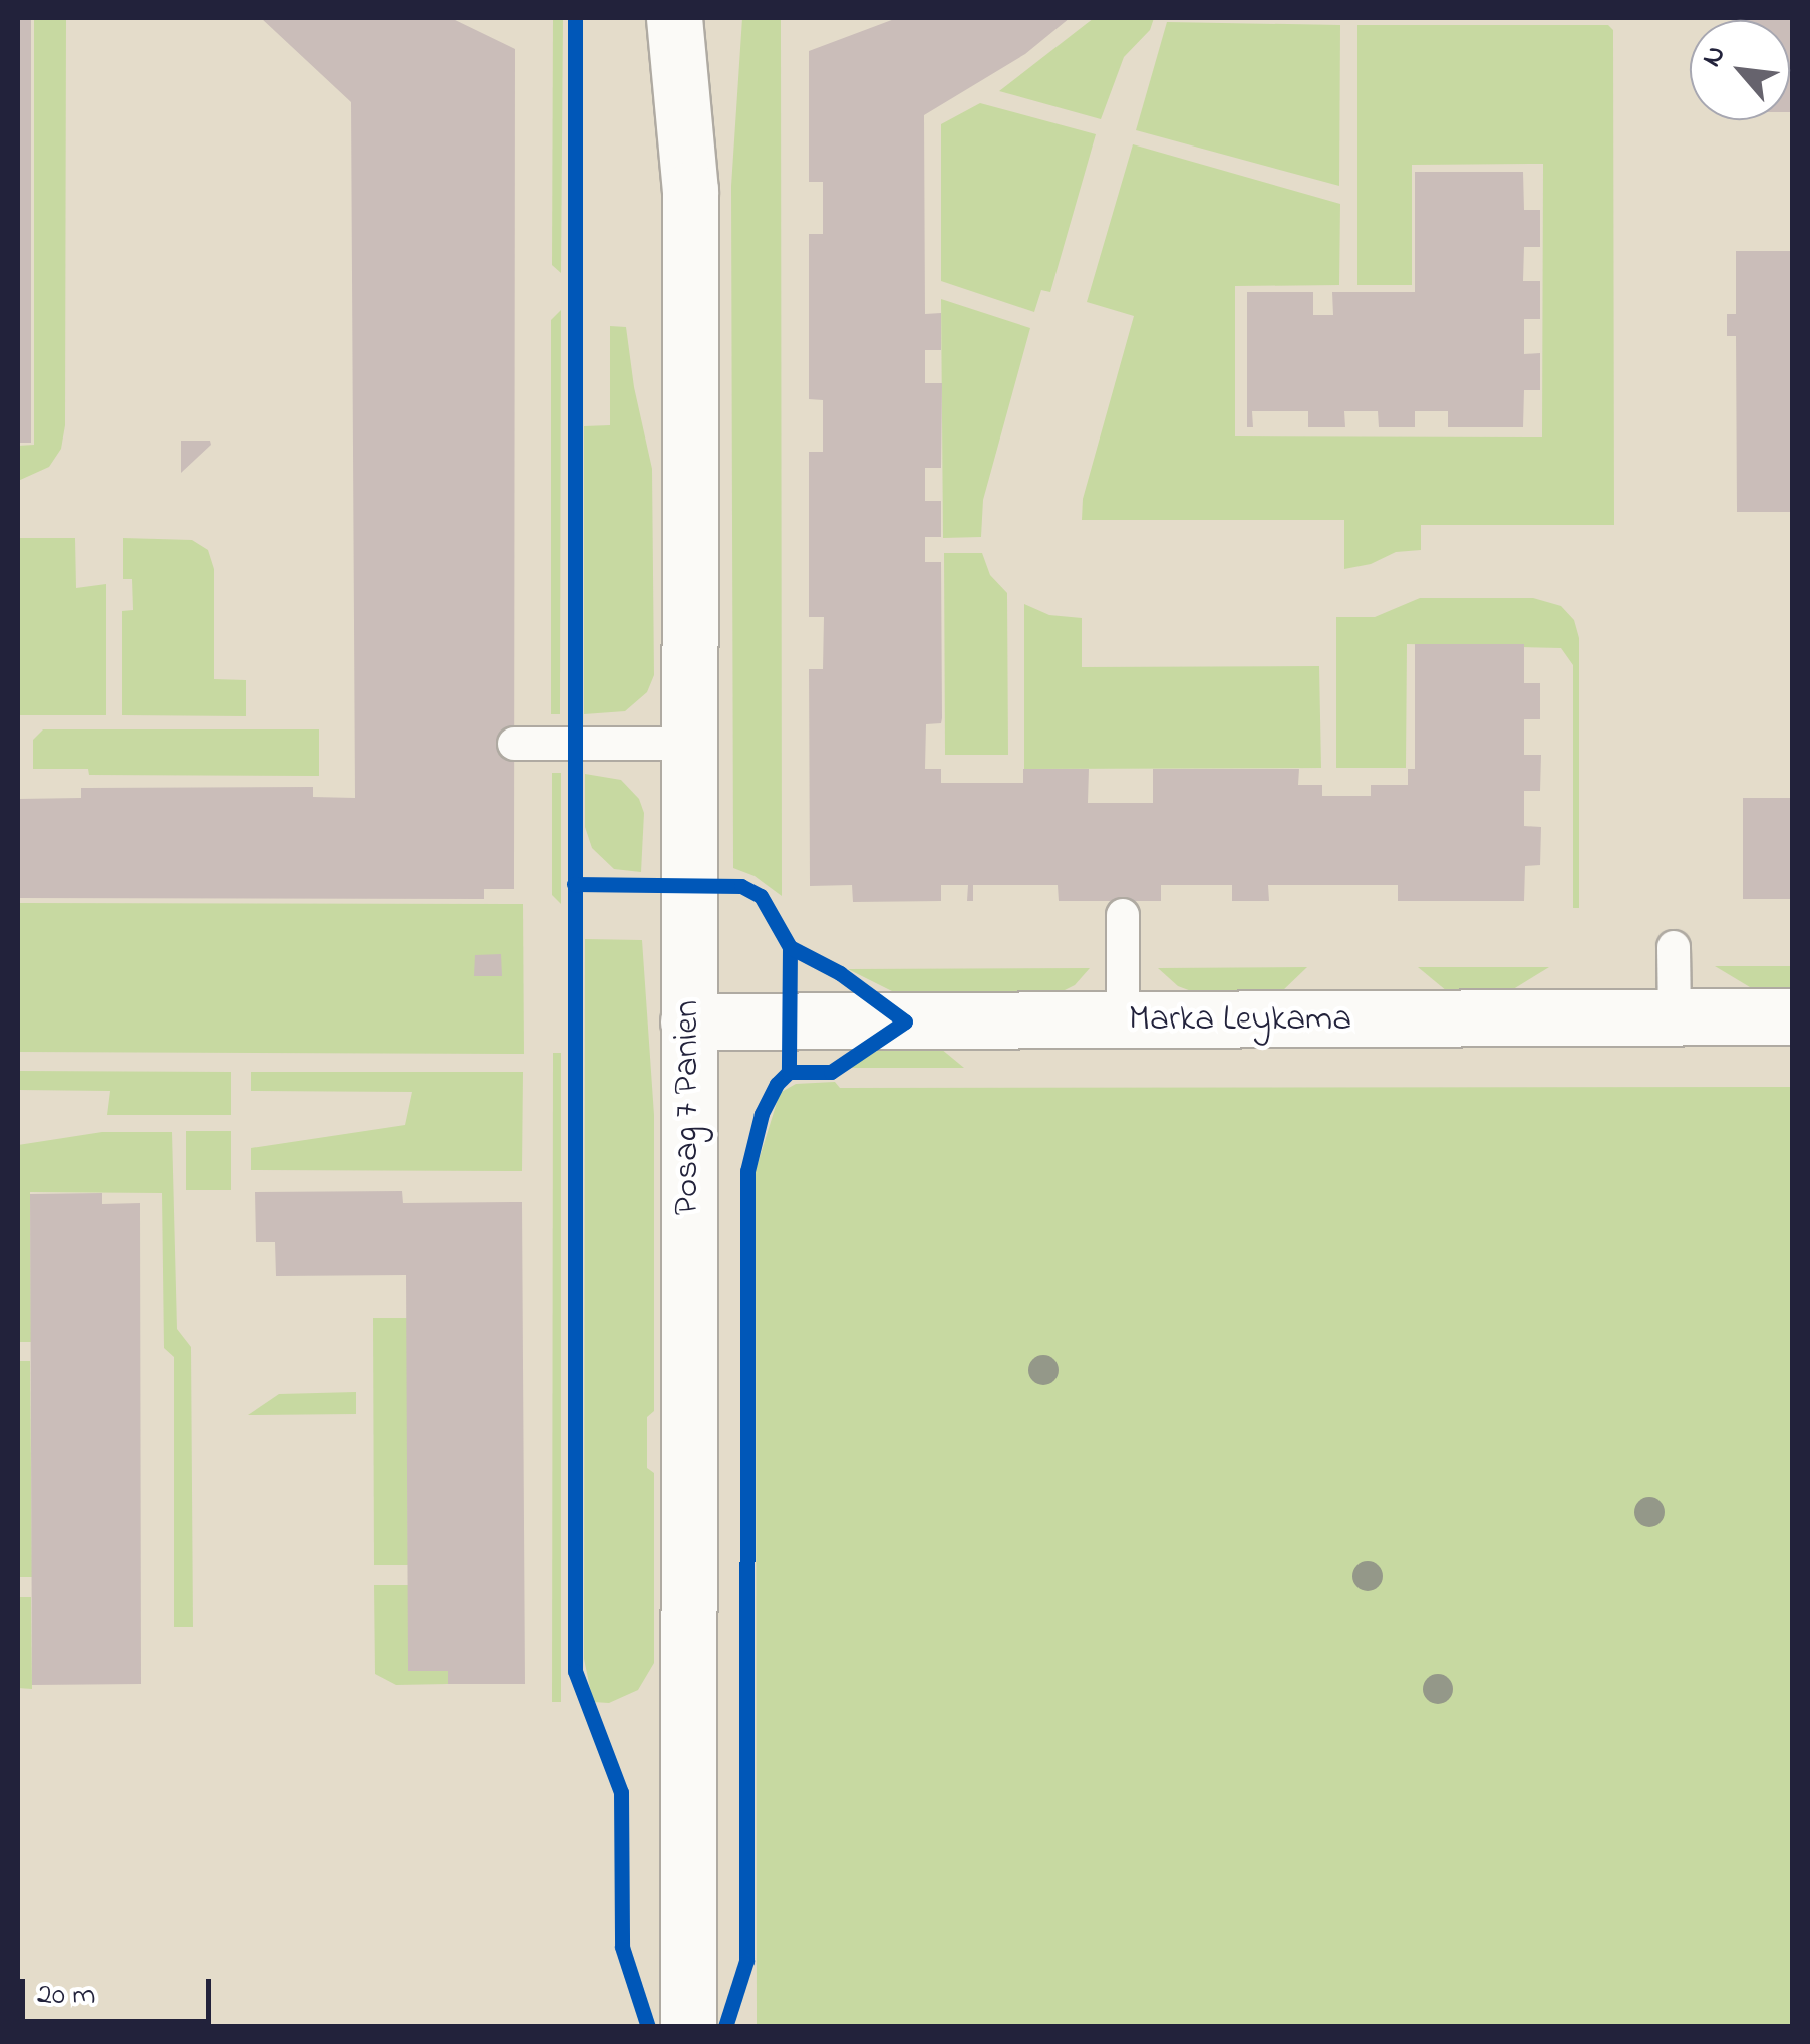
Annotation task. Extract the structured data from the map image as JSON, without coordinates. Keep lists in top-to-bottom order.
{
  "streets": {
    "street": ["Marka Leykama", "Posag 7 Panien"]
  },
  "crossings": [
    ["Marka Leykama", "Posag 7 Panien"]
  ],
  "scale_bar": "20 m",
  "north": "top left"
}
